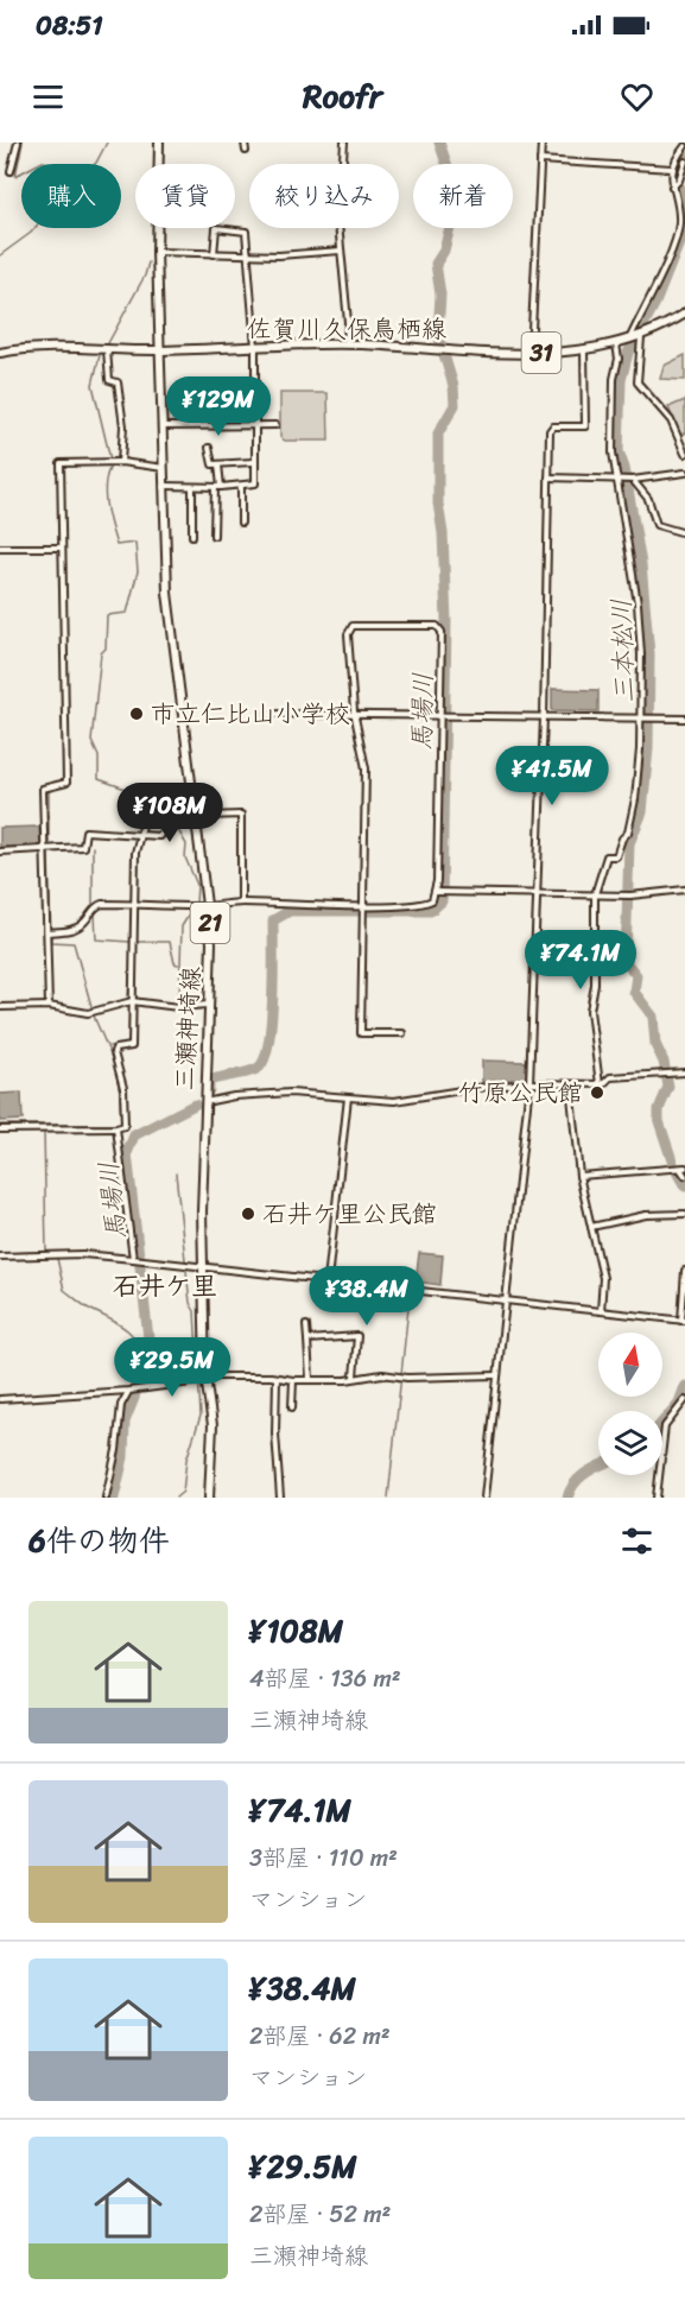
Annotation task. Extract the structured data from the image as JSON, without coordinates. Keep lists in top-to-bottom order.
{
  "streets": {
    "main road": [
      "佐賀川久保鳥栖線",
      "31",
      "21",
      "三瀬神埼線"
    ]
  },
  "crossings": [
    ["佐賀川久保鳥栖線", "21"],
    ["佐賀川久保鳥栖線", "三瀬神埼線"],
    ["21", "三瀬神埼線"]
  ],
  "districts": ["石井ケ里"],
  "water": ["三本松川", "馬場川"],
  "places": ["市立仁比山小学校", "竹原公民館", "石井ケ里公民館"],
  "north": "top",
  "page": {
    "status": "08:51",
    "header": "Roofr",
    "chip": [
      "購入",
      "賃貸",
      "絞り込み",
      "新着"
    ],
    "price": [
      "¥129M",
      "¥41.5M",
      "¥108M",
      "¥74.1M",
      "¥38.4M",
      "¥29.5M"
    ],
    "heading": "6件の物件",
    "list": [
      {
        "name": "¥108M",
        "note": "4部屋 · 136 m² · 三瀬神埼線"
      },
      {
        "name": "¥74.1M",
        "note": "3部屋 · 110 m² · マンション"
      },
      {
        "name": "¥38.4M",
        "note": "2部屋 · 62 m² · マンション"
      },
      {
        "name": "¥29.5M",
        "note": "2部屋 · 52 m² · 三瀬神埼線"
      }
    ]
  }
}
